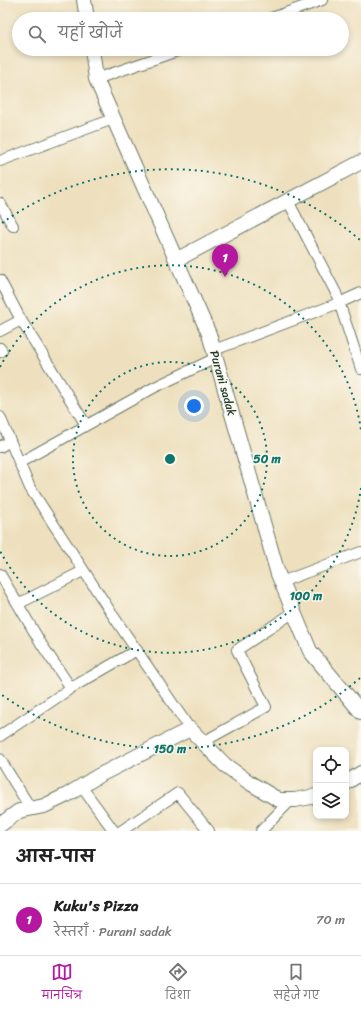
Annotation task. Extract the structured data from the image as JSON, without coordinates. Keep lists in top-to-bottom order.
{
  "streets": {
    "main road": ["Purani sadak"]
  },
  "page": {
    "search": "यहाँ खोजें",
    "pins": "1",
    "heading": "आस-पास",
    "list": [
      {
        "mark": "1",
        "name": "Kuku's Pizza",
        "note": "रेस्तराँ · Purani sadak",
        "value": "70 m"
      }
    ],
    "nav": ["मानचित्र", "दिशा", "सहेजे गए"]
  },
  "rings": ["50 m", "100 m", "150 m"]
}
